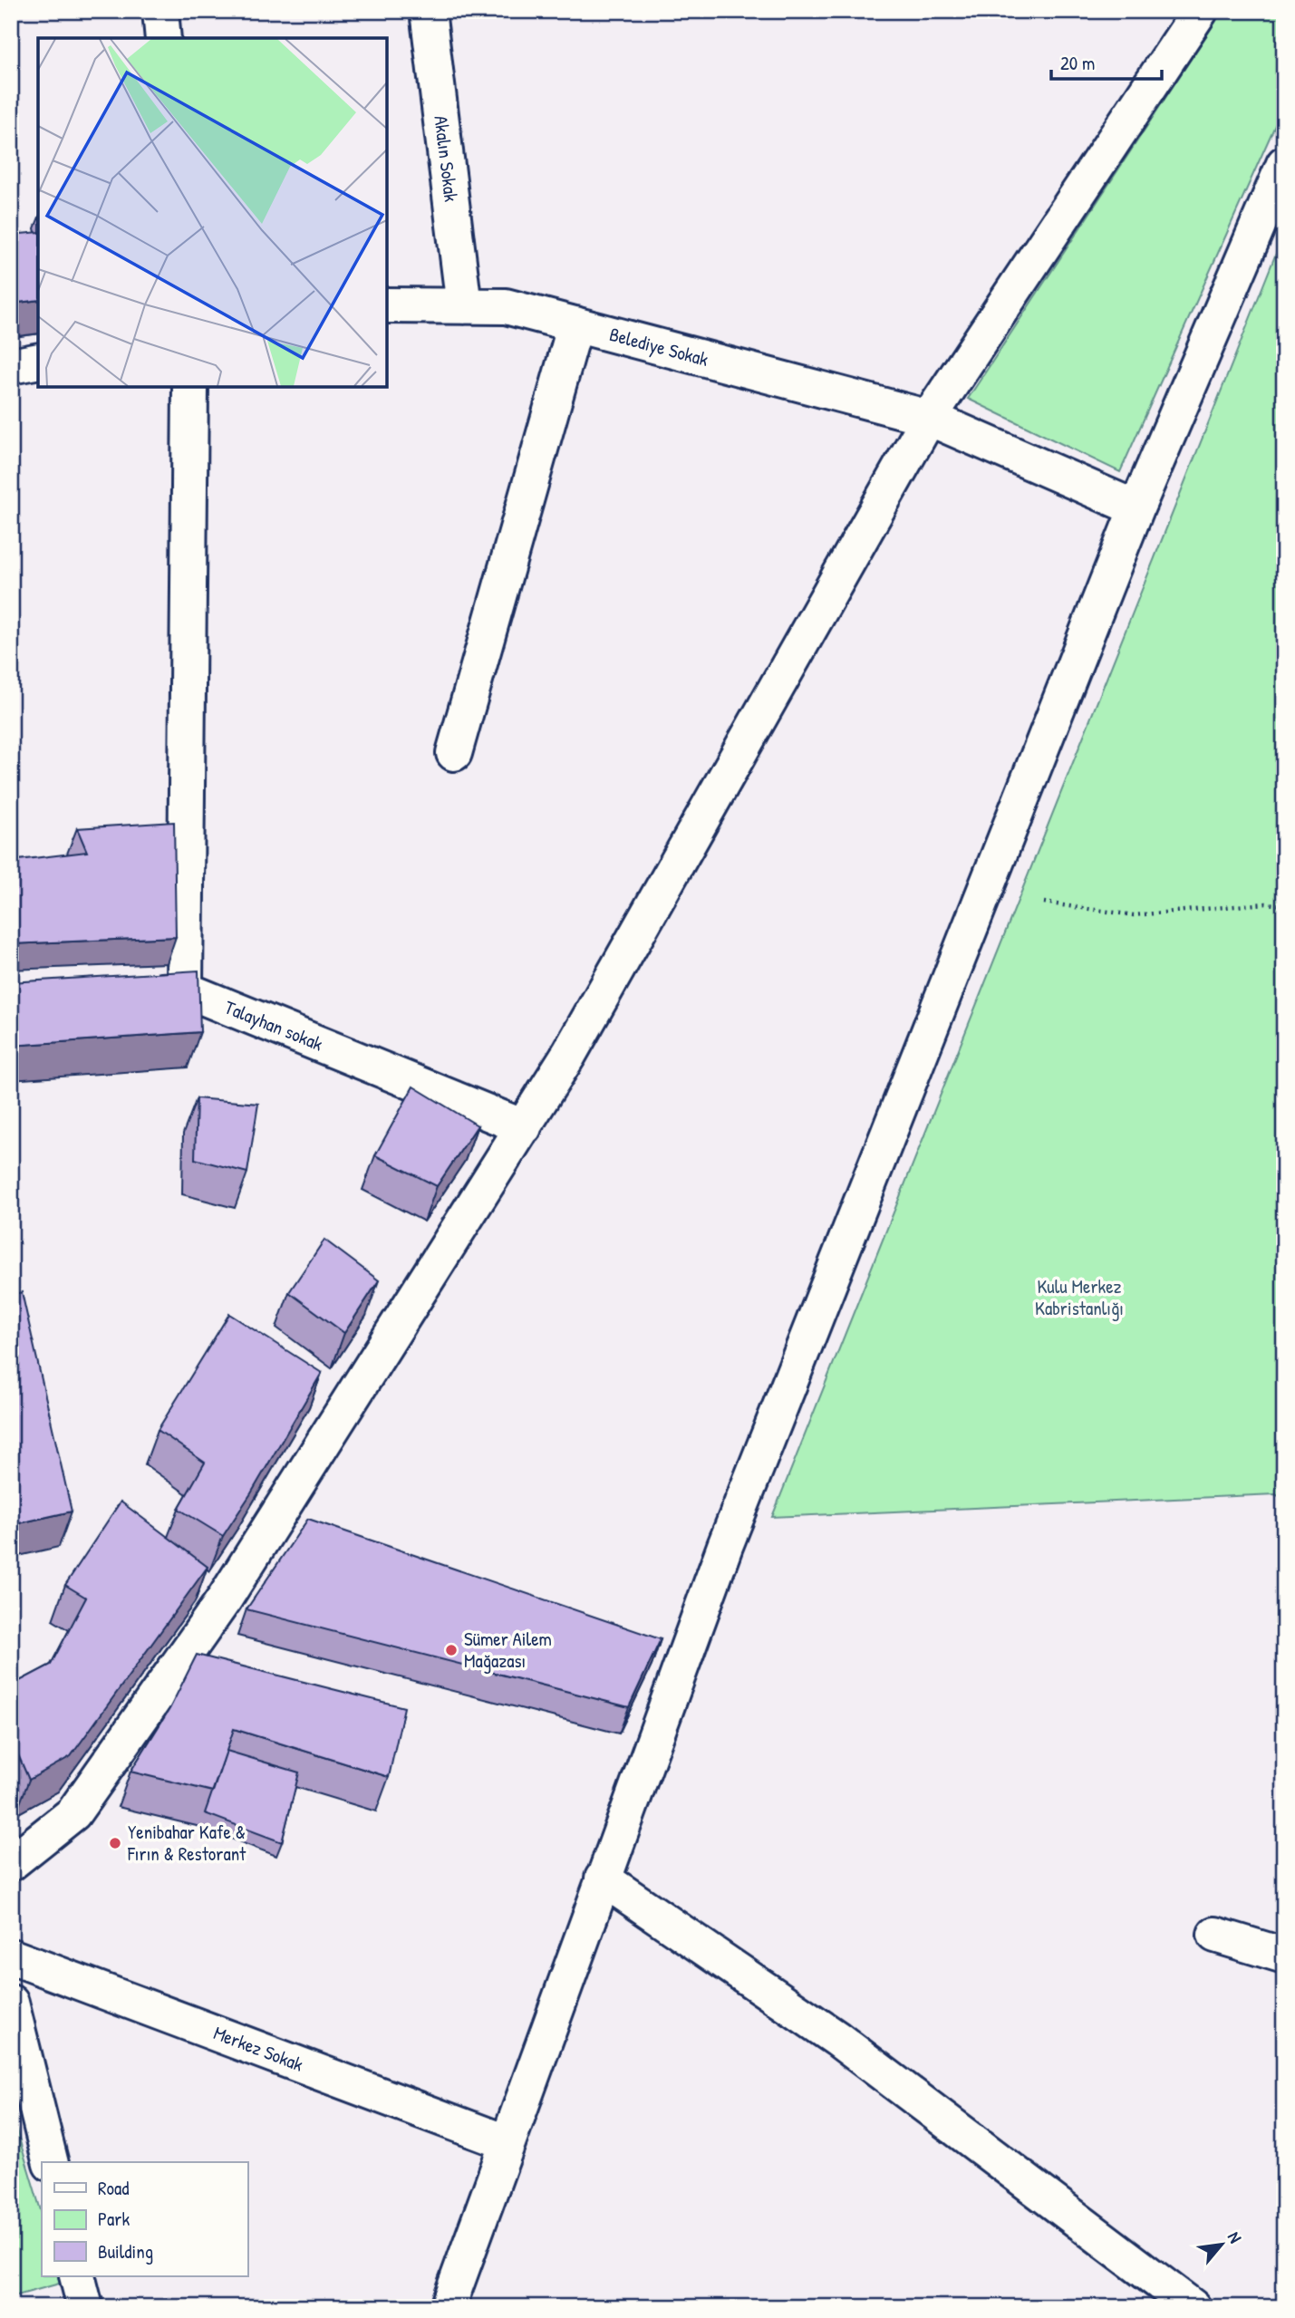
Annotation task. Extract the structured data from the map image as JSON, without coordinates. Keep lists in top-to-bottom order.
{
  "streets": {
    "street": [
      "Akalın Sokak",
      "Belediye Sokak",
      "Talayhan sokak",
      "Merkez Sokak"
    ]
  },
  "crossings": [
    ["Akalın Sokak", "Belediye Sokak"]
  ],
  "parks": ["Kulu Merkez Kabristanlığı"],
  "places": ["Sümer Ailem Mağazası", "Yenibahar Kafe & Fırın & Restorant"],
  "legend": ["Road", "Park", "Building"],
  "scale_bar": "20 m",
  "north": "top right"
}
